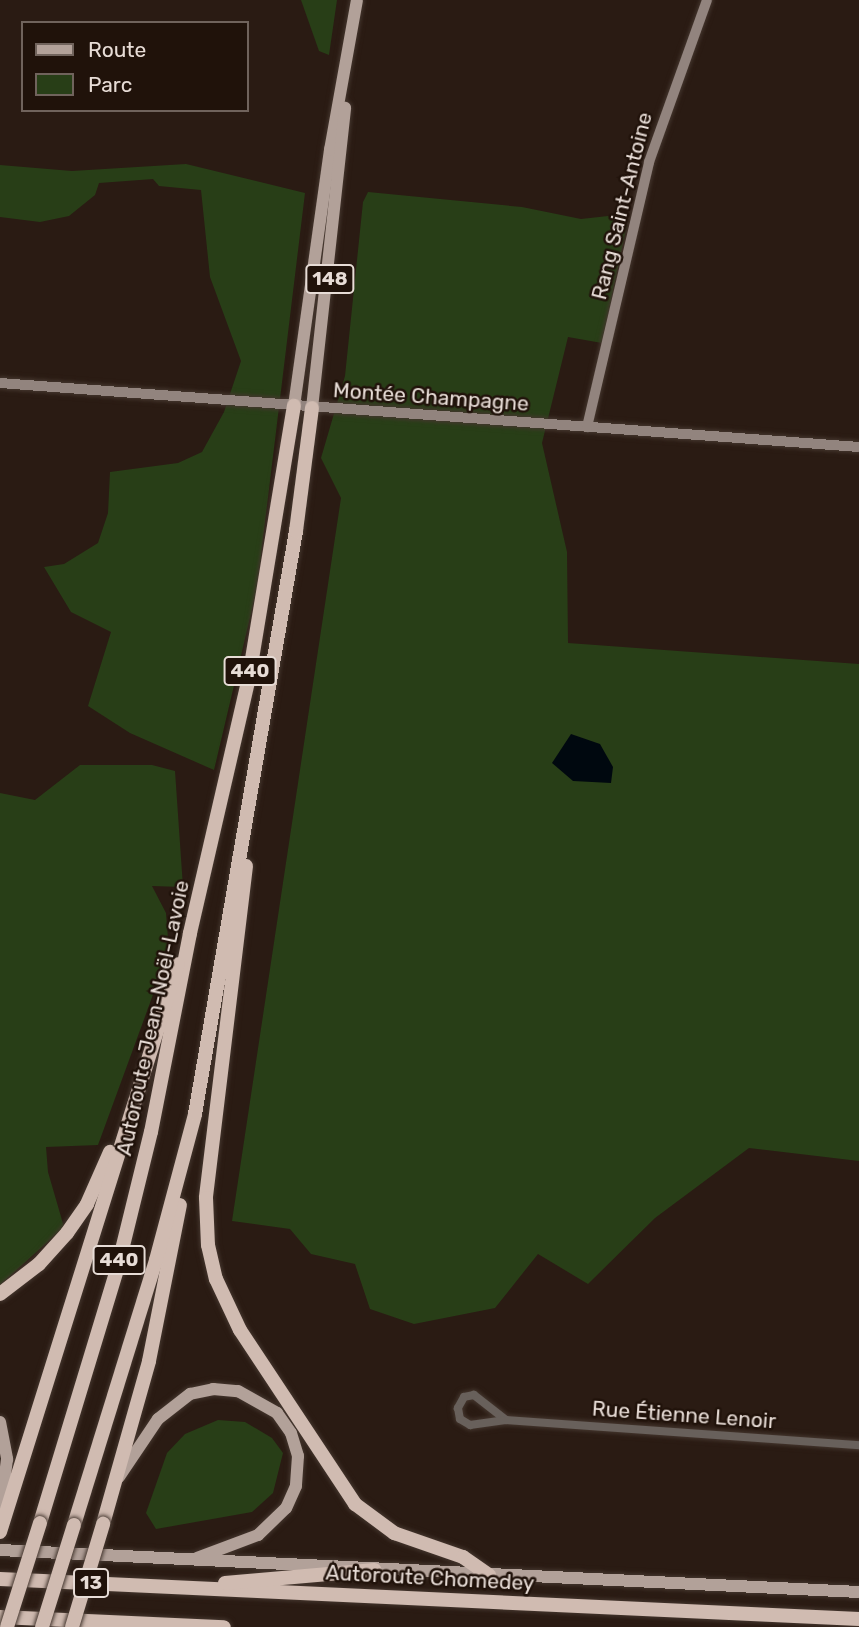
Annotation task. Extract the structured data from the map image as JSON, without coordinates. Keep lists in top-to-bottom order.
{
  "streets": {
    "highway": [
      "440",
      "Autoroute Jean-Noël-Lavoie",
      "Autoroute Chomedey",
      "13"
    ],
    "main road": ["148"],
    "street": ["Rang Saint-Antoine", "Montée Champagne", "Rue Étienne Lenoir"]
  },
  "crossings": [
    ["Rang Saint-Antoine", "Montée Champagne"],
    ["148", "Montée Champagne"],
    ["148", "440"],
    ["148", "Autoroute Jean-Noël-Lavoie"],
    ["Montée Champagne", "440"],
    ["Montée Champagne", "Autoroute Jean-Noël-Lavoie"]
  ],
  "legend": ["Route", "Parc"]
}
